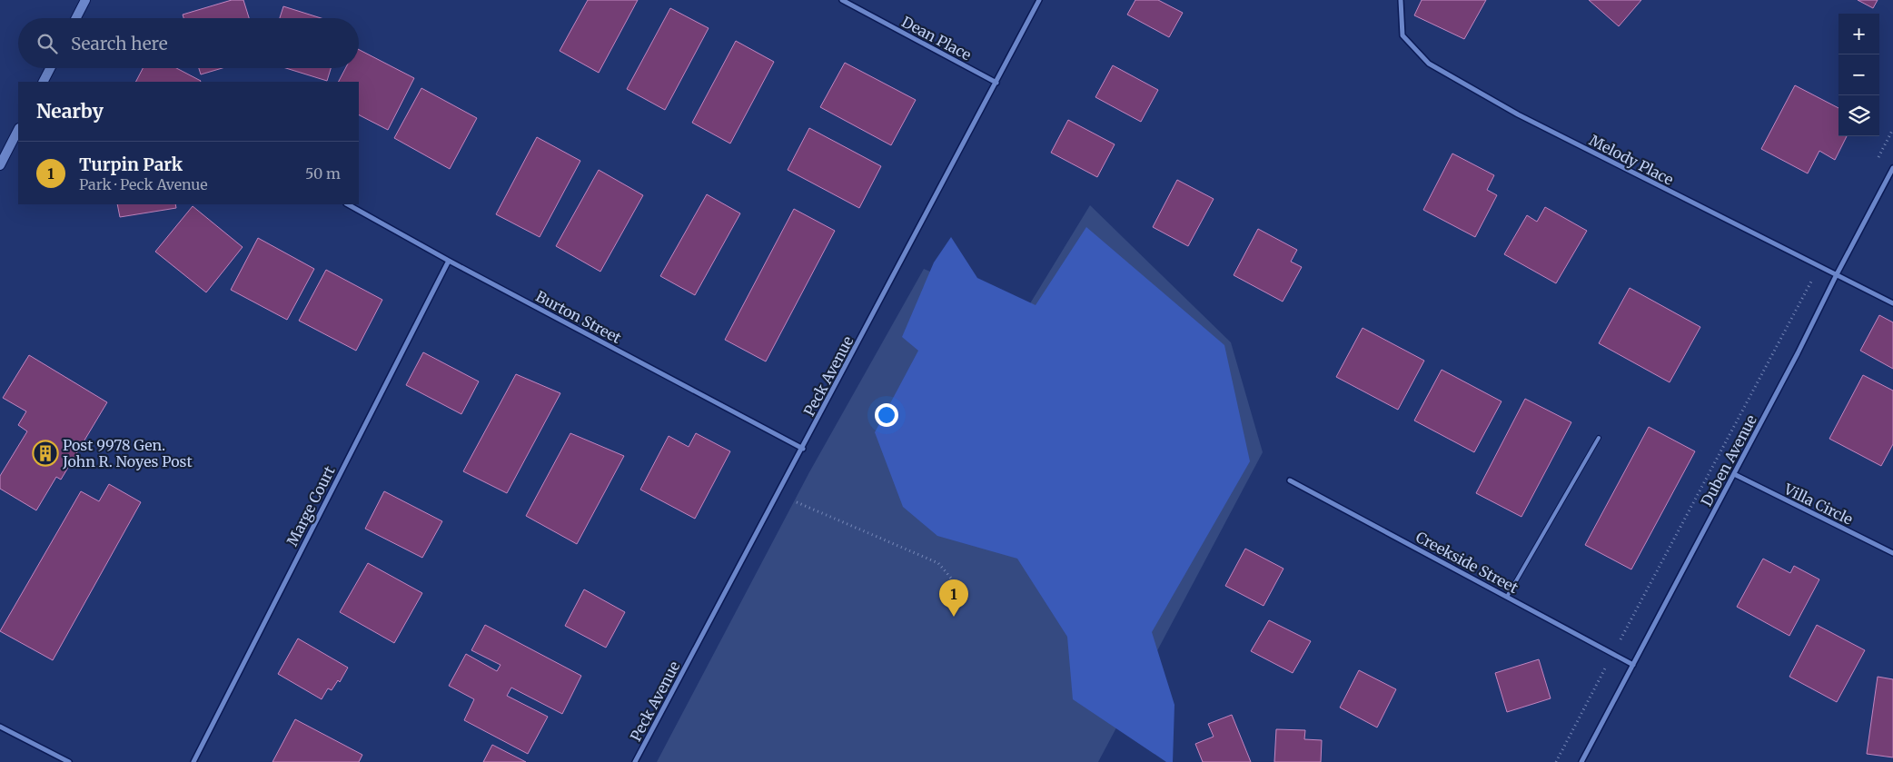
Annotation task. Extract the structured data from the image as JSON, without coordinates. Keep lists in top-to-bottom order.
{
  "streets": {
    "street": [
      "Dean Place",
      "Melody Place",
      "Burton Street",
      "Peck Avenue",
      "Duben Avenue",
      "Villa Circle",
      "Marge Court",
      "Creekside Street"
    ]
  },
  "crossings": [
    ["Dean Place", "Peck Avenue"],
    ["Melody Place", "Duben Avenue"],
    ["Burton Street", "Peck Avenue"],
    ["Burton Street", "Marge Court"],
    ["Duben Avenue", "Villa Circle"],
    ["Duben Avenue", "Creekside Street"]
  ],
  "places": {
    "building": ["Post 9978 Gen. John R. Noyes Post"]
  },
  "page": {
    "map_buttons": ["+", "−"],
    "search": "Search here",
    "heading": "Nearby",
    "list": [
      {
        "mark": "1",
        "name": "Turpin Park",
        "note": "Park · Peck Avenue",
        "value": "50 m"
      }
    ],
    "pins": "1"
  }
}
